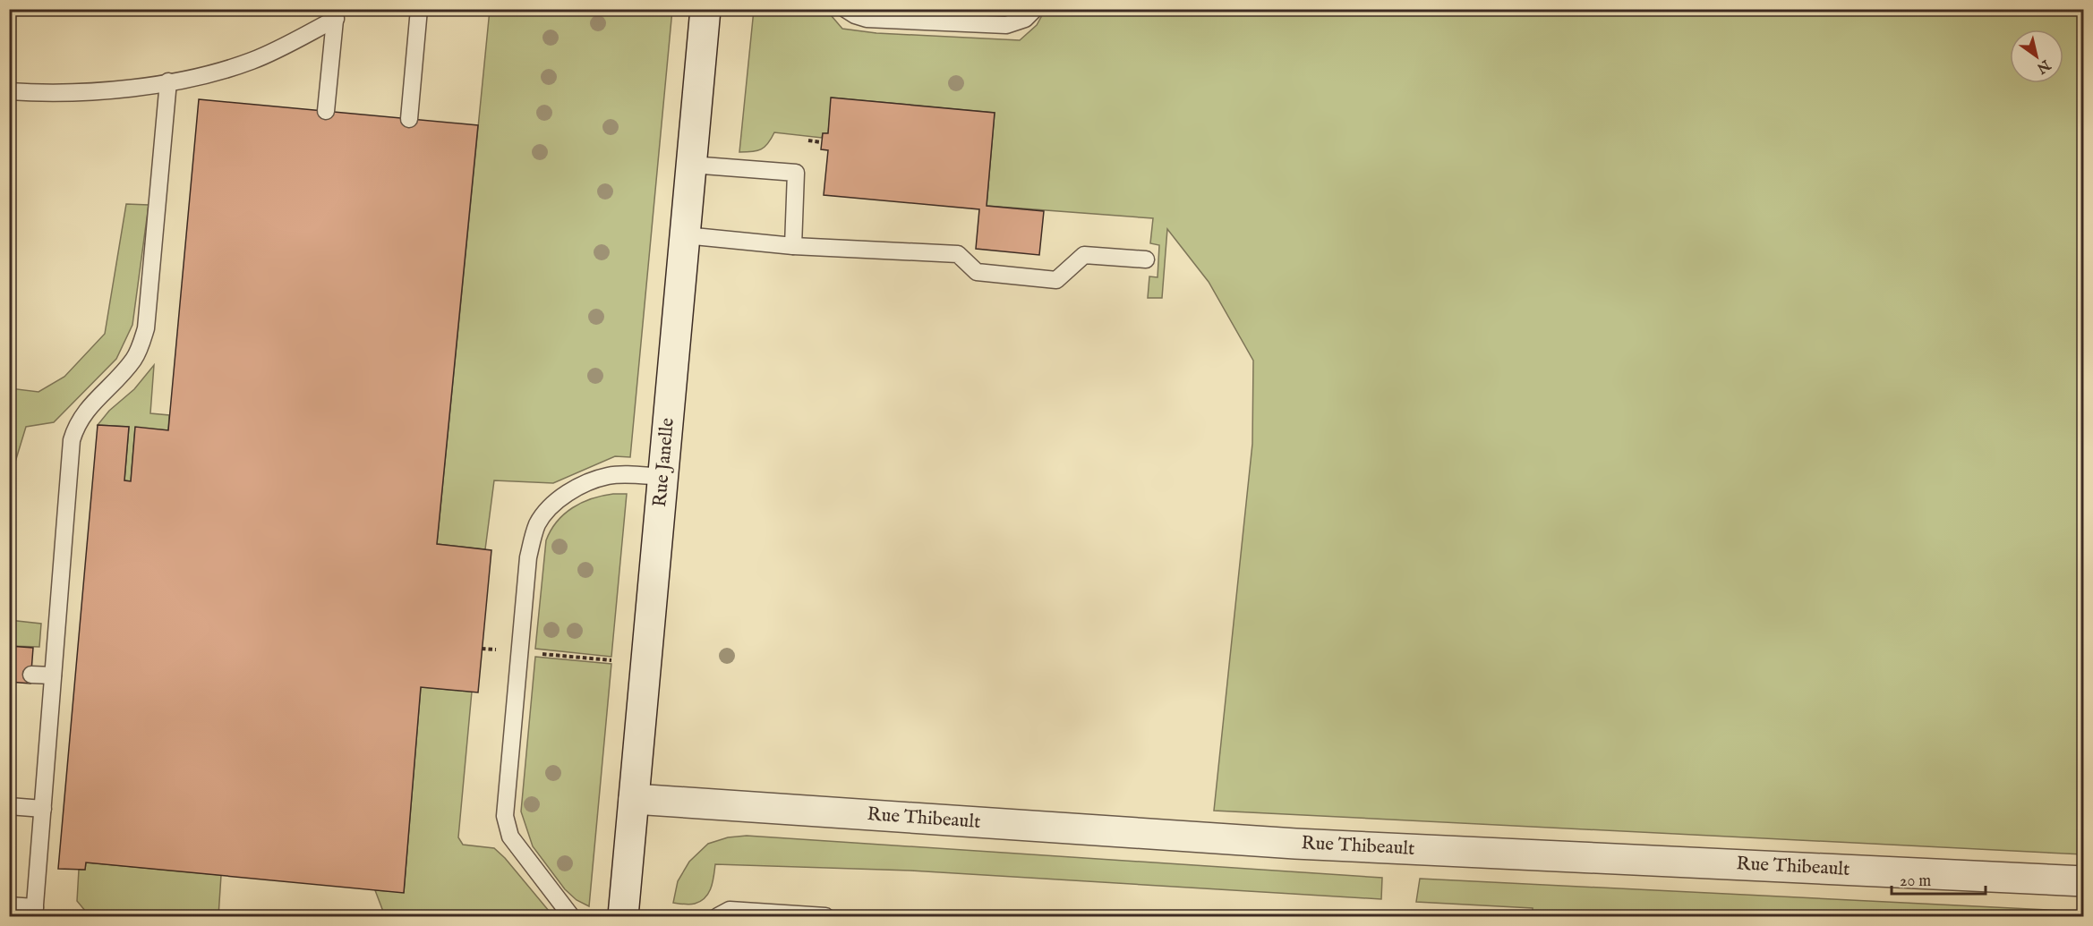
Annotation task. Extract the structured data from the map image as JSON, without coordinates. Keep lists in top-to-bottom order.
{
  "streets": {
    "street": ["Rue Janelle", "Rue Thibeault"]
  },
  "crossings": [
    ["Rue Janelle", "Rue Thibeault"]
  ],
  "scale_bar": "20 m",
  "north": "bottom right"
}
